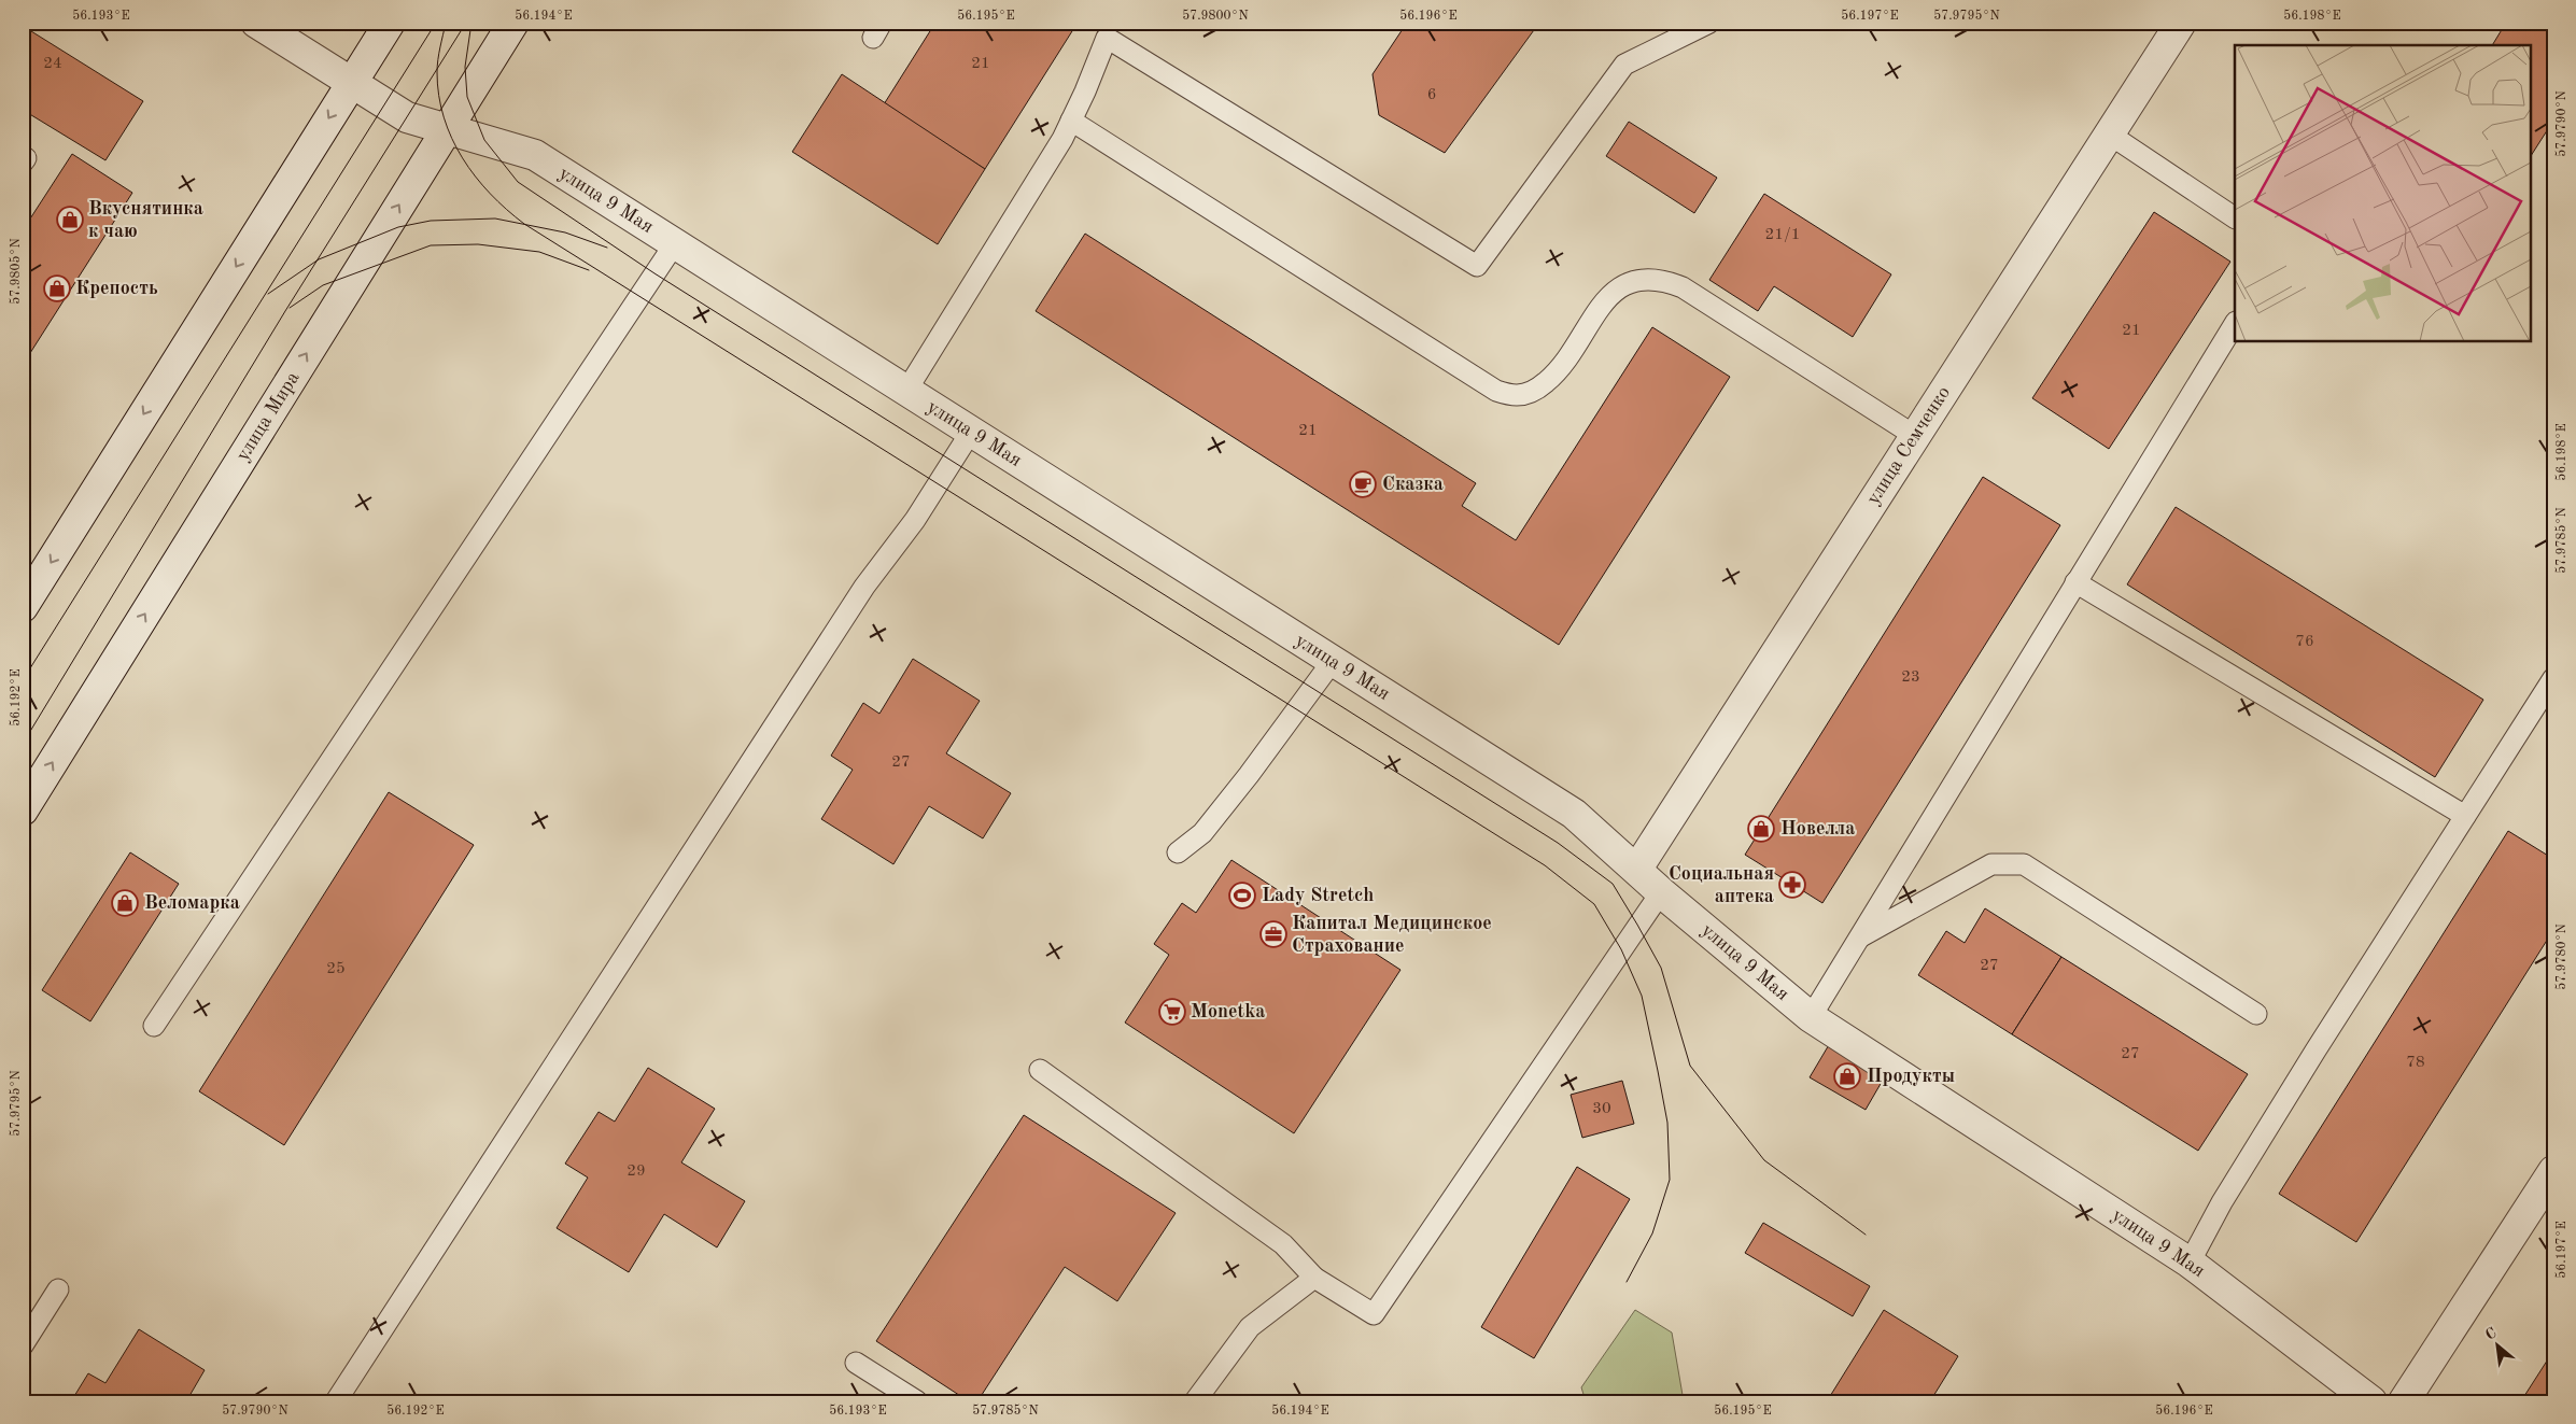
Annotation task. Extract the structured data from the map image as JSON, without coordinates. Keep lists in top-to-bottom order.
{
  "streets": {
    "street": ["улица 9 Мая", "улица Мира", "улица Семченко"]
  },
  "crossings": [
    ["улица 9 Мая", "улица Мира"],
    ["улица 9 Мая", "улица Семченко"]
  ],
  "places": {
    "shop": [
      "Вкуснятинка к чаю",
      "Крепость",
      "Новелла",
      "Веломарка",
      "Продукты"
    ],
    "cafe": ["Сказка"],
    "pharmacy": ["Социальная аптека"],
    "sports": ["Lady Stretch"],
    "office": ["Капитал Медицинское Страхование"],
    "supermarket": ["Monetka"]
  },
  "house_numbers": [
    "24",
    "21",
    "6",
    "21/1",
    "21",
    "21",
    "76",
    "23",
    "27",
    "27",
    "25",
    "27",
    "78",
    "30",
    "29"
  ],
  "north": "top left",
  "coordinates": [
    "56.193°E",
    "56.194°E",
    "56.195°E",
    "57.9800°N",
    "56.196°E",
    "56.197°E",
    "57.9795°N",
    "56.198°E",
    "57.9790°N",
    "57.9805°N",
    "57.9785°N",
    "56.192°E",
    "57.9780°N"
  ]
}
